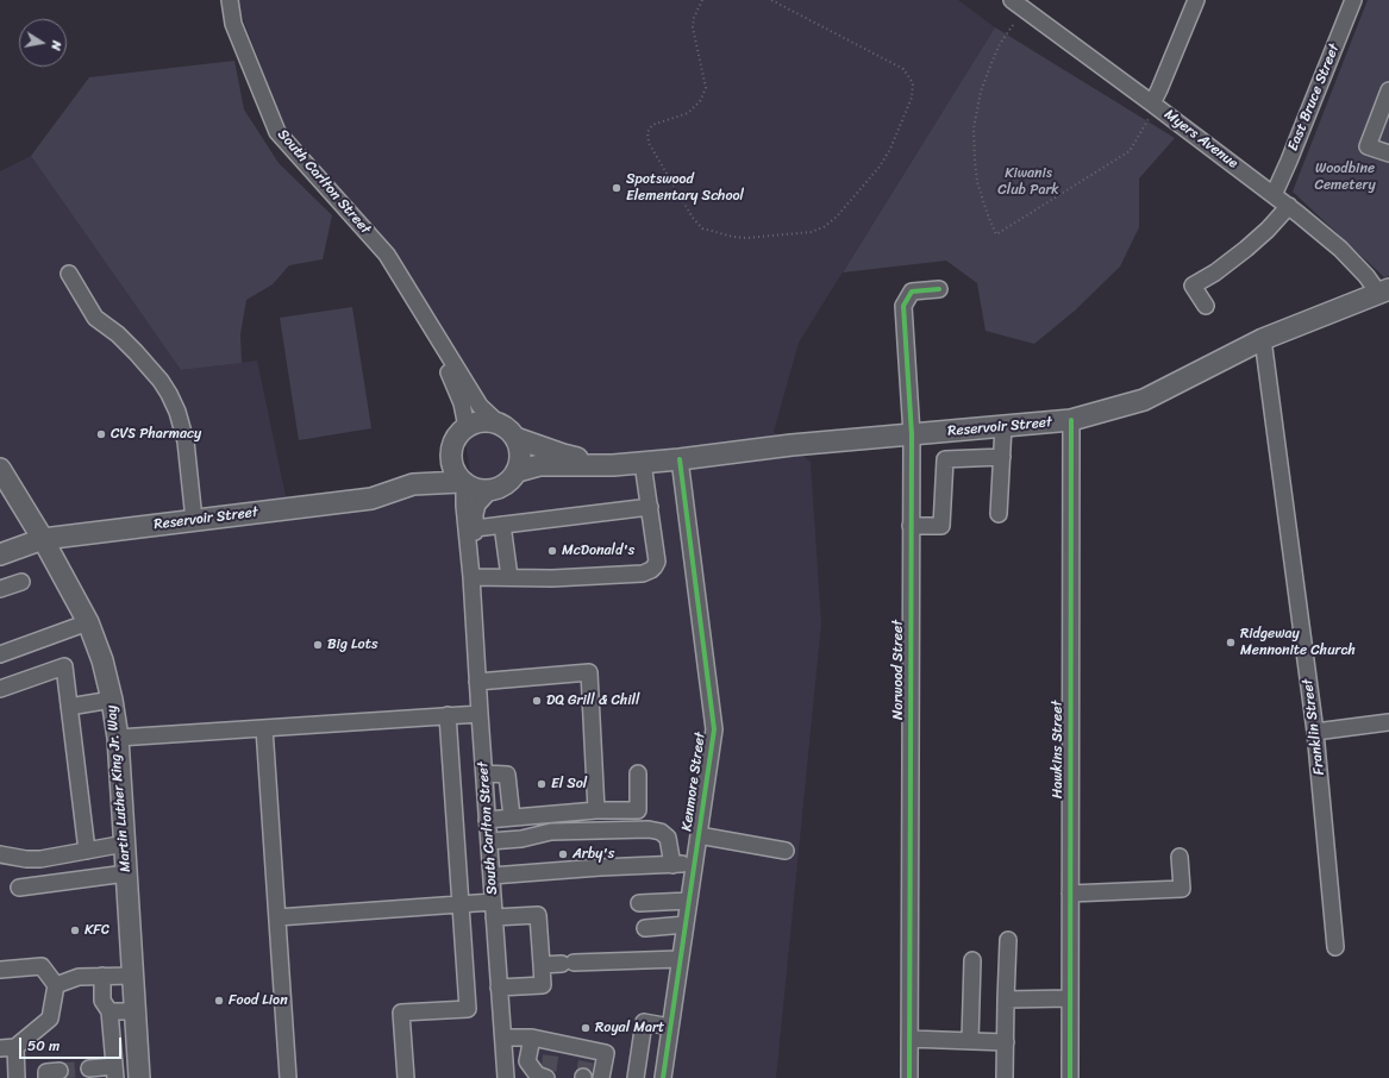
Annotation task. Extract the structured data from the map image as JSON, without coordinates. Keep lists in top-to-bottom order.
{
  "streets": {
    "main road": ["Reservoir Street", "Martin Luther King Jr. Way"],
    "street": [
      "East Bruce Street",
      "Myers Avenue",
      "South Carlton Street",
      "Norwood Street",
      "Franklin Street",
      "Hawkins Street",
      "Kenmore Street"
    ]
  },
  "crossings": [
    ["East Bruce Street", "Myers Avenue"],
    ["Myers Avenue", "Reservoir Street"],
    ["South Carlton Street", "Reservoir Street"],
    ["Reservoir Street", "Norwood Street"],
    ["Reservoir Street", "Franklin Street"],
    ["Reservoir Street", "Hawkins Street"],
    ["Reservoir Street", "Kenmore Street"],
    ["Reservoir Street", "Martin Luther King Jr. Way"]
  ],
  "parks": ["Woodbine Cemetery", "Kiwanis Club Park"],
  "places": [
    "Spotswood Elementary School",
    "CVS Pharmacy",
    "McDonald's",
    "Ridgeway Mennonite Church",
    "Big Lots",
    "DQ Grill & Chill",
    "El Sol",
    "Arby's",
    "KFC",
    "Food Lion",
    "Royal Mart"
  ],
  "scale_bar": "50 m",
  "north": "right"
}
